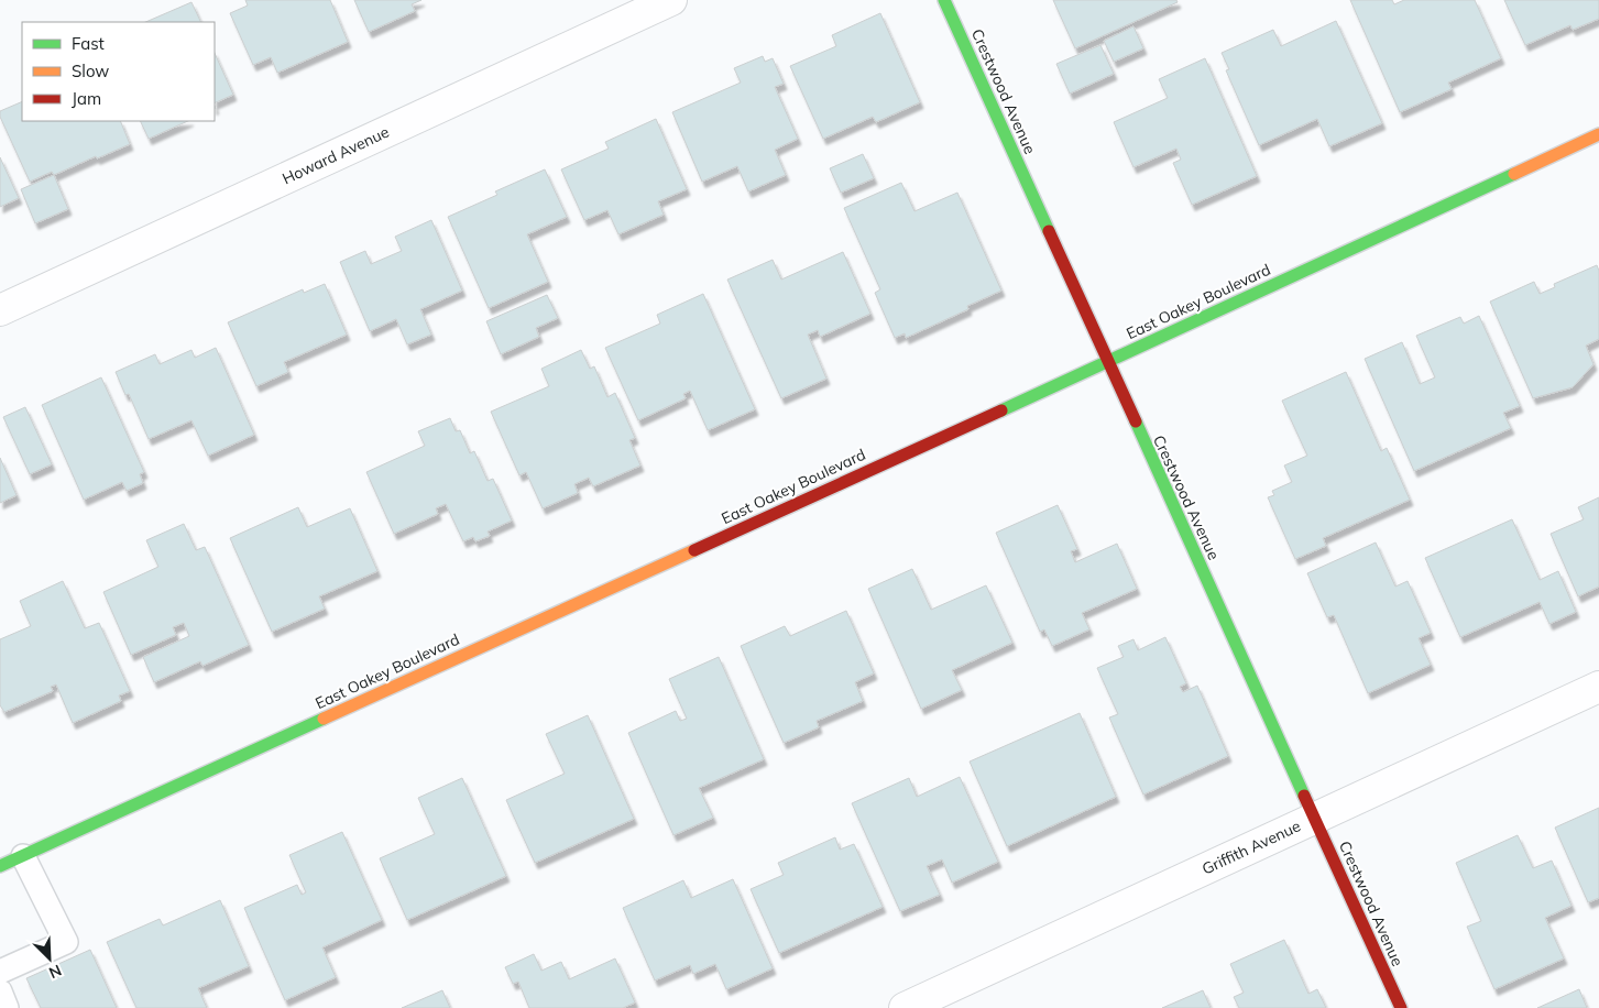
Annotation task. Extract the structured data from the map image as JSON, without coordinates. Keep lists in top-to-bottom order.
{
  "streets": {
    "street": [
      "Crestwood Avenue",
      "Howard Avenue",
      "East Oakey Boulevard",
      "Griffith Avenue"
    ]
  },
  "crossings": [
    ["Crestwood Avenue", "East Oakey Boulevard"],
    ["Crestwood Avenue", "Griffith Avenue"]
  ],
  "legend": ["Fast", "Slow", "Jam"],
  "north": "bottom right"
}
